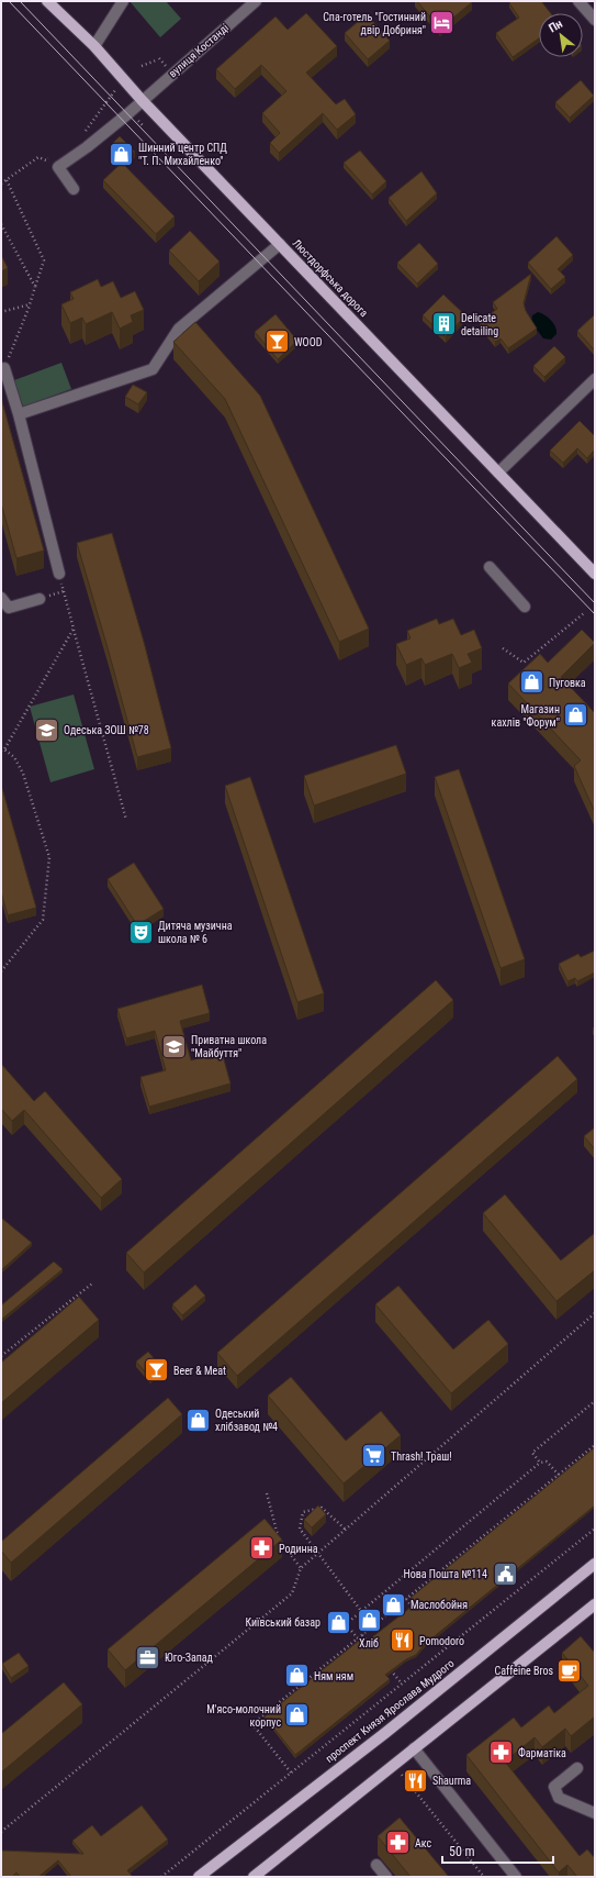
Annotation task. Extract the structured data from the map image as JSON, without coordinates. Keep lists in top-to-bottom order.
{
  "streets": {
    "main road": ["Люстдорфська дорога", "проспект Князя Ярослава Мудрого"],
    "street": ["вулиця Костанді"]
  },
  "crossings": [
    ["вулиця Костанді", "Люстдорфська дорога"]
  ],
  "places": {
    "hotel": ["Спа-готель \"Гостинний двір Добриня\""],
    "shop": [
      "Шинний центр СПД \"Т. П. Михайленко\"",
      "Пуговка",
      "Магазин кахлів \"Форум\"",
      "Одеський хлібзавод №4",
      "Маслобойня",
      "Хліб",
      "Київський базар",
      "Ням ням",
      "М'ясо-молочний корпус"
    ],
    "building": ["Delicate detailing"],
    "bar": ["WOOD", "Beer & Meat"],
    "school or university": ["Одеська ЗОШ №78", "Приватна школа \"Майбуття\""],
    "theatre": ["Дитяча музична школа № 6"],
    "supermarket": ["Thrash! Траш!"],
    "pharmacy": ["Родинна", "Фарматіка", "Акс"],
    "public building": ["Нова Пошта №114"],
    "restaurant": ["Pomodoro", "Shaurma"],
    "office": ["Юго-Запад"],
    "cafe": ["Caffeine Bros"]
  },
  "scale_bar": "50 m",
  "north": "top left"
}
